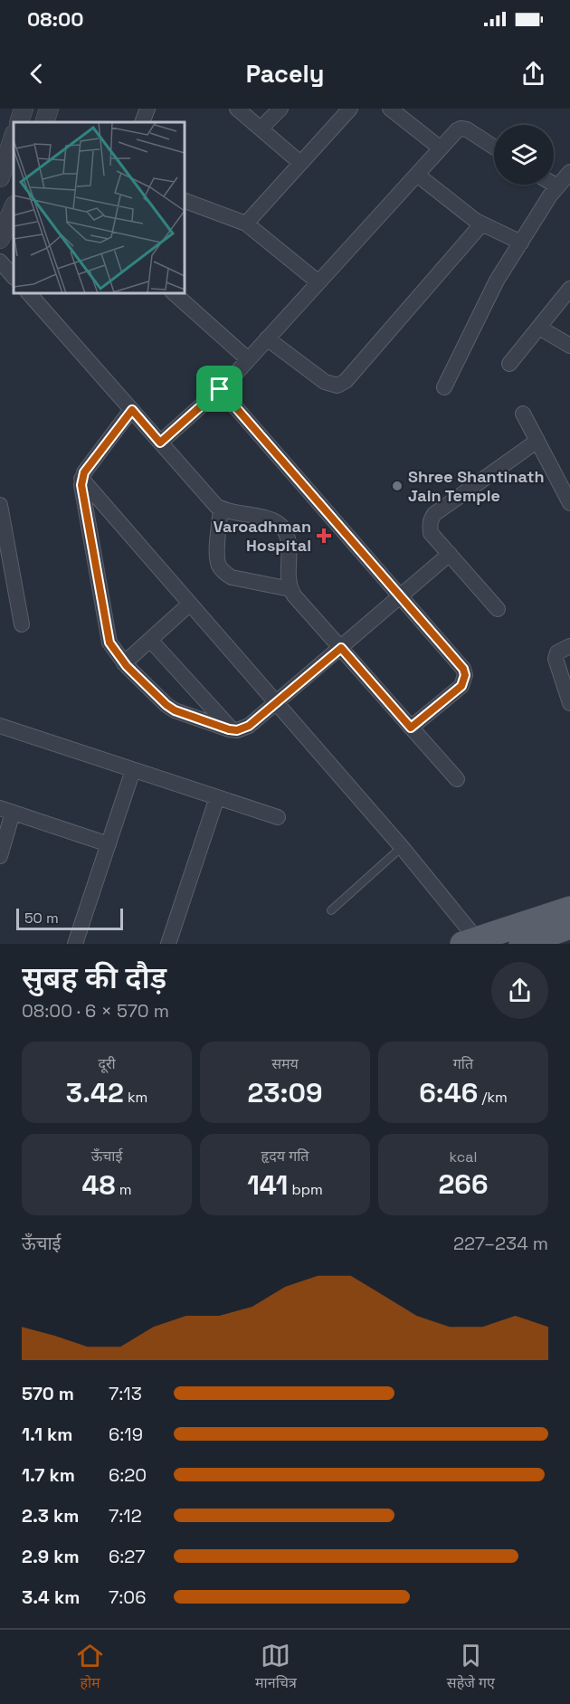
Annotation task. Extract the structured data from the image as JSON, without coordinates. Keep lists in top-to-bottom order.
{
  "places": {
    "other": ["Shree Shantinath Jain Temple"],
    "health": ["Varoadhman Hospital"]
  },
  "scale_bar": "50 m",
  "page": {
    "status": "08:00",
    "header": "Pacely",
    "scale": "50 m",
    "heading": ["सुबह की दौड़", "08:00 · 6 × 570 m"],
    "stats": [
      ["दूरी", "3.42 km"],
      ["समय", "23:09"],
      ["गति", "6:46 /km"],
      ["ऊँचाई", "48 m"],
      ["हृदय गति", "141 bpm"],
      ["kcal", "266"]
    ],
    "chart": ["ऊँचाई", "227–234 m"],
    "list": [
      {
        "name": "570 m",
        "note": "7:13"
      },
      {
        "name": "1.1 km",
        "note": "6:19"
      },
      {
        "name": "1.7 km",
        "note": "6:20"
      },
      {
        "name": "2.3 km",
        "note": "7:12"
      },
      {
        "name": "2.9 km",
        "note": "6:27"
      },
      {
        "name": "3.4 km",
        "note": "7:06"
      }
    ],
    "tabs": ["होम", "मानचित्र", "सहेजे गए"]
  }
}
